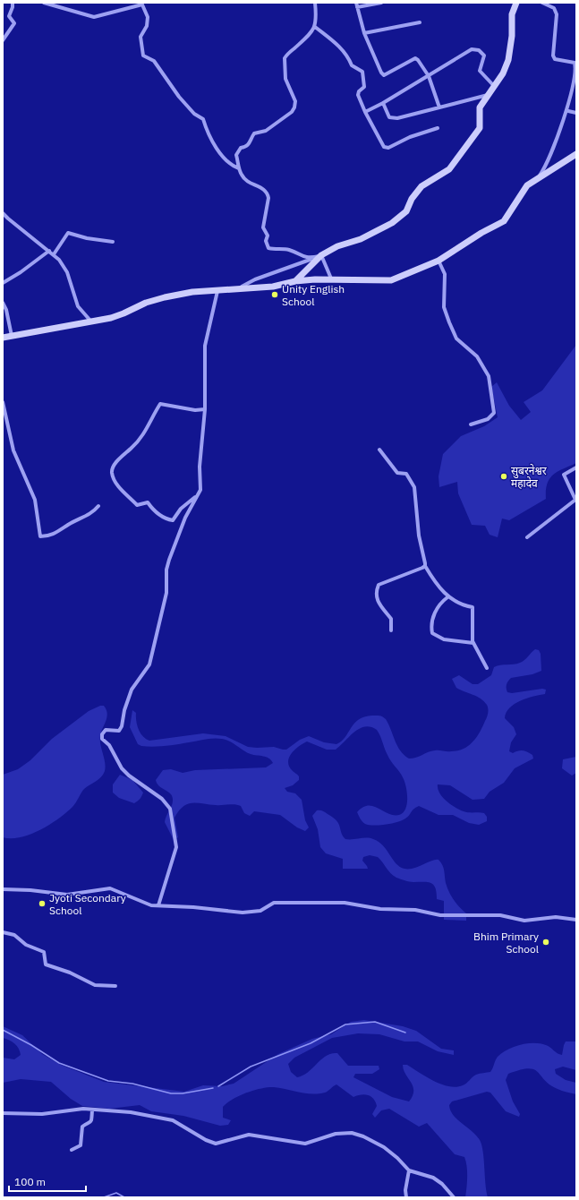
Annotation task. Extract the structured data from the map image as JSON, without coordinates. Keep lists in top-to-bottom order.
{
  "places": [
    "Unity English School",
    "सुबरनेश्वर महादेव",
    "Jyoti Secondary School",
    "Bhim Primary School"
  ],
  "scale_bar": "100 m"
}
